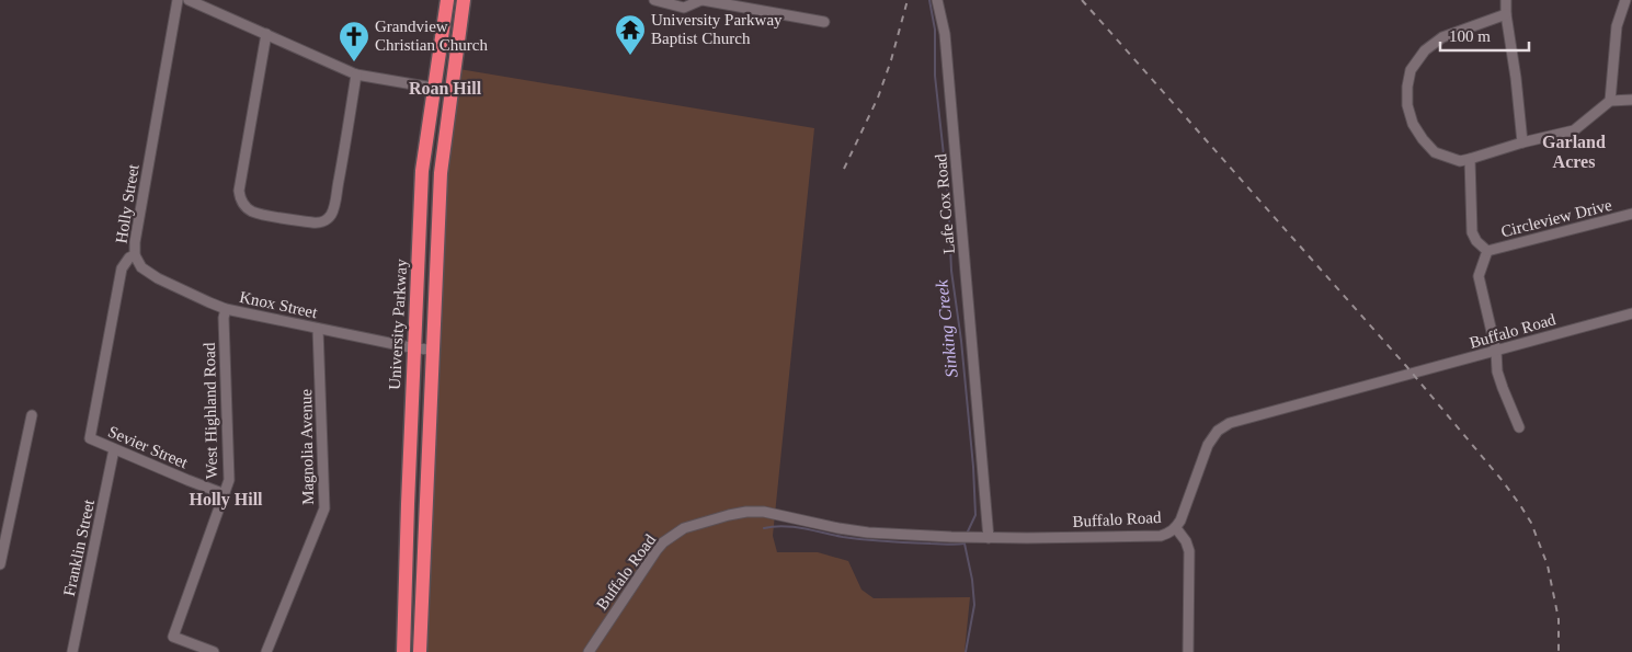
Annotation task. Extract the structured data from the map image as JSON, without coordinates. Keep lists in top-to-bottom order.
{
  "streets": {
    "highway": ["University Parkway"],
    "street": [
      "Holly Street",
      "Lafe Cox Road",
      "Circleview Drive",
      "Knox Street",
      "Buffalo Road",
      "West Highland Road",
      "Sevier Street",
      "Magnolia Avenue",
      "Franklin Street"
    ]
  },
  "crossings": [
    ["Holly Street", "Knox Street"],
    ["Holly Street", "Sevier Street"],
    ["Lafe Cox Road", "Buffalo Road"],
    ["Knox Street", "University Parkway"],
    ["Knox Street", "West Highland Road"],
    ["Knox Street", "Magnolia Avenue"],
    ["West Highland Road", "Sevier Street"],
    ["Sevier Street", "Franklin Street"]
  ],
  "districts": ["Roan Hill", "Garland Acres", "Holly Hill"],
  "water": ["Sinking Creek"],
  "places": {
    "temple": ["University Parkway Baptist Church"],
    "church": ["Grandview Christian Church"]
  },
  "scale_bar": "100 m"
}
